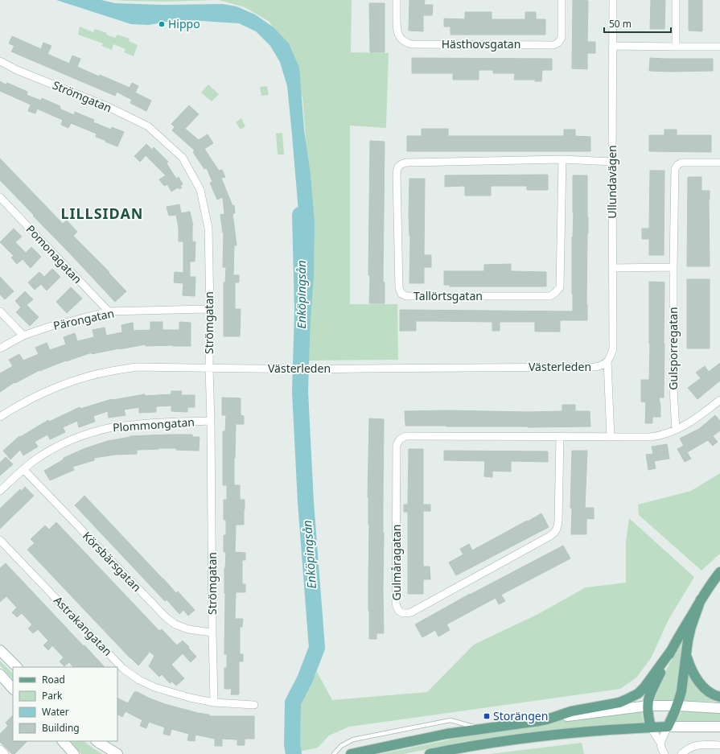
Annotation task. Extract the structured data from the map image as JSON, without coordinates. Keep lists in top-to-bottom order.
{
  "streets": {
    "street": [
      "Hästhovsgatan",
      "Strömgatan",
      "Ullundavägen",
      "Pomonagatan",
      "Tallörtsgatan",
      "Pärongatan",
      "Gulsporregatan",
      "Västerleden",
      "Plommongatan",
      "Körsbärsgatan",
      "Gulmåragatan",
      "Astrakangatan"
    ]
  },
  "crossings": [
    ["Strömgatan", "Pärongatan"],
    ["Strömgatan", "Västerleden"],
    ["Strömgatan", "Plommongatan"],
    ["Strömgatan", "Körsbärsgatan"],
    ["Strömgatan", "Astrakangatan"],
    ["Ullundavägen", "Tallörtsgatan"],
    ["Ullundavägen", "Västerleden"],
    ["Pomonagatan", "Pärongatan"],
    ["Gulsporregatan", "Gulmåragatan"],
    ["Plommongatan", "Körsbärsgatan"]
  ],
  "districts": ["LILLSIDAN"],
  "water": ["Enköpingsån"],
  "places": {
    "other": ["Hippo"],
    "transit": ["Storängen"]
  },
  "legend": [
    "Road",
    "Park",
    "Water",
    "Building"
  ],
  "scale_bar": "50 m"
}
